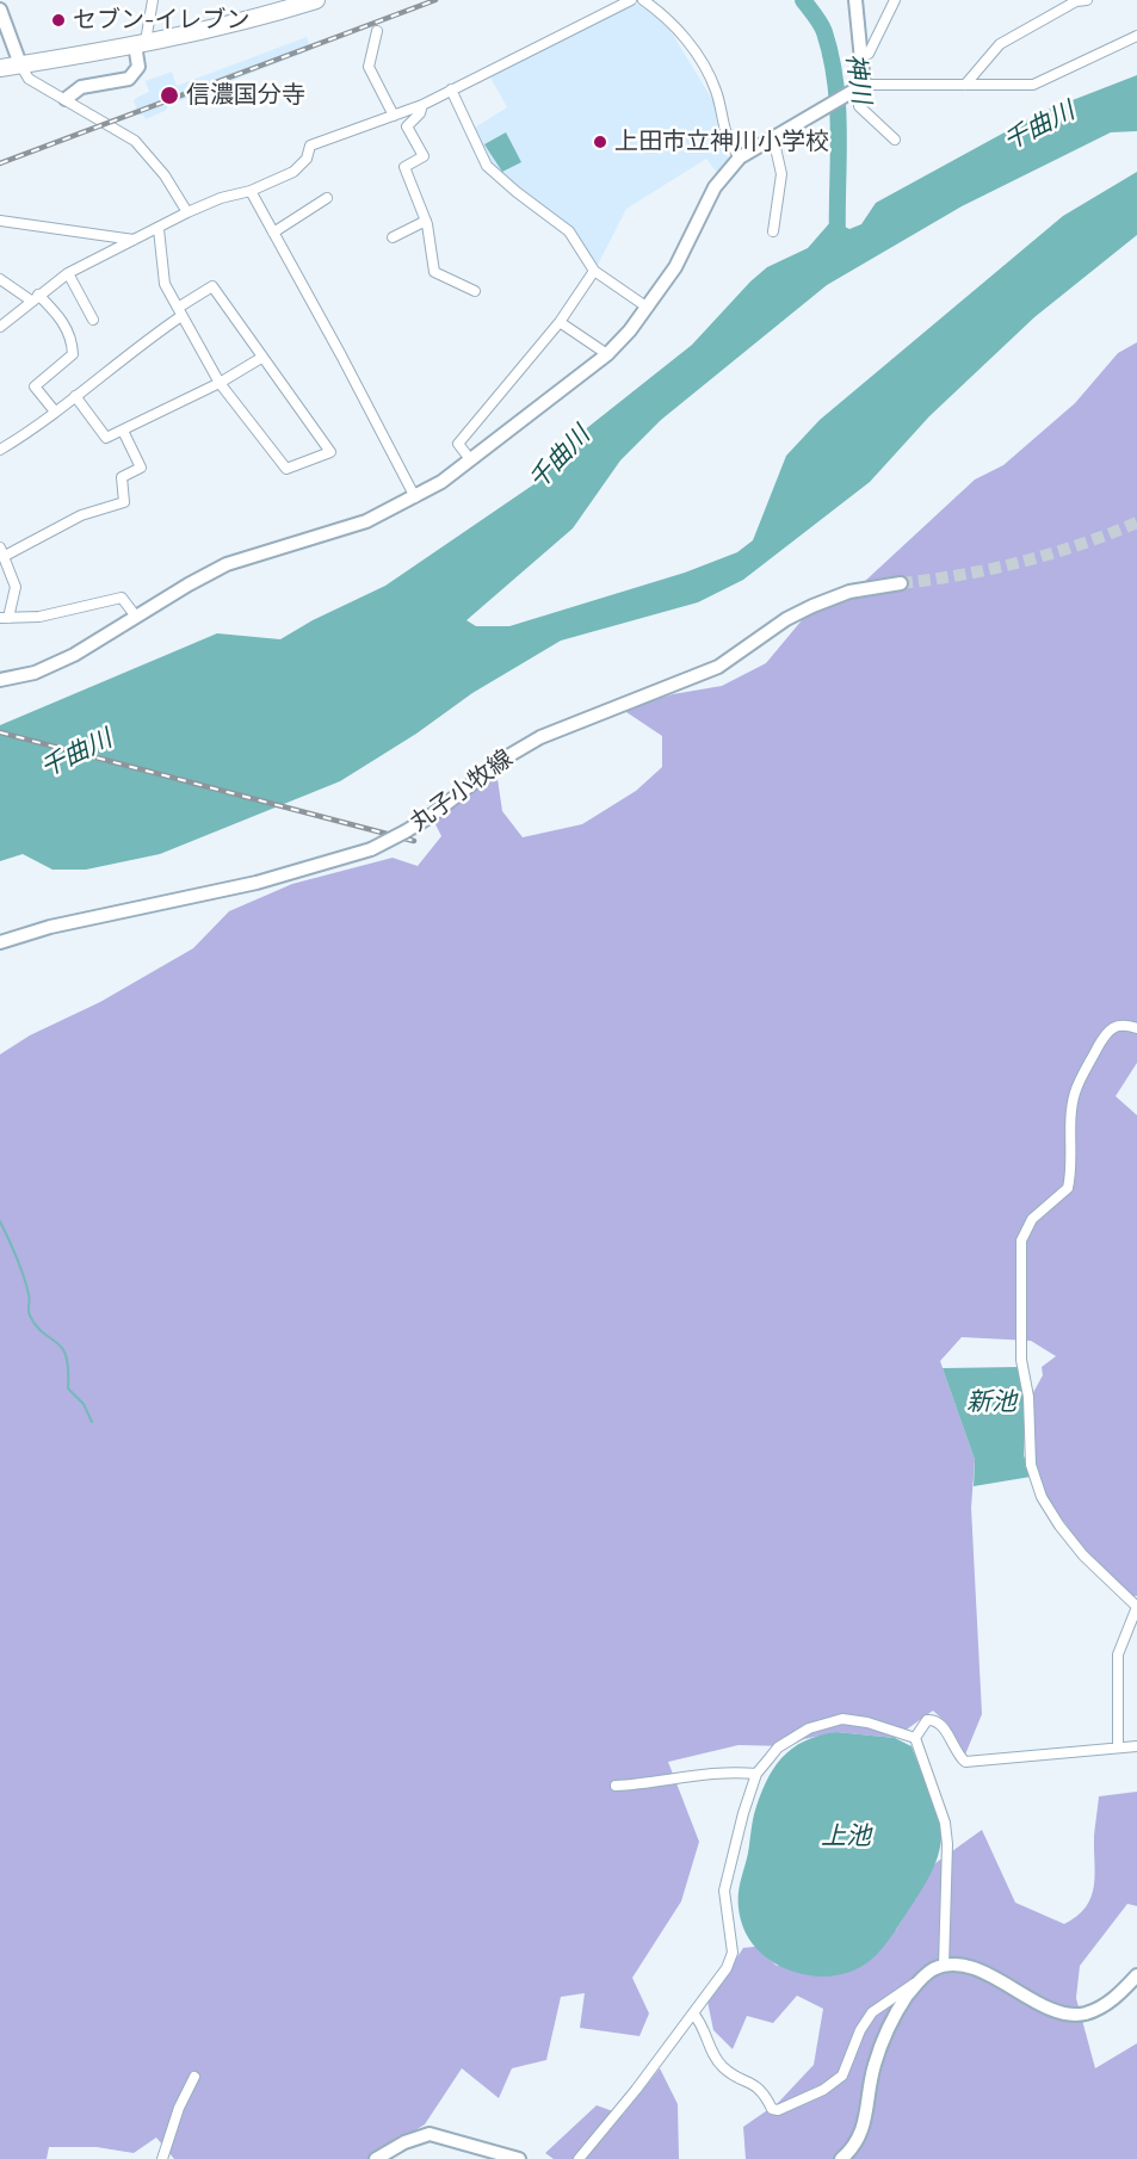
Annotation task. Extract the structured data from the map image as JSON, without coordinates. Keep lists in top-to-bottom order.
{
  "streets": {
    "street": ["丸子小牧線"]
  },
  "water": [
    "神川",
    "千曲川",
    "新池",
    "上池"
  ],
  "places": ["セブン-イレブン", "信濃国分寺", "上田市立神川小学校"]
}
